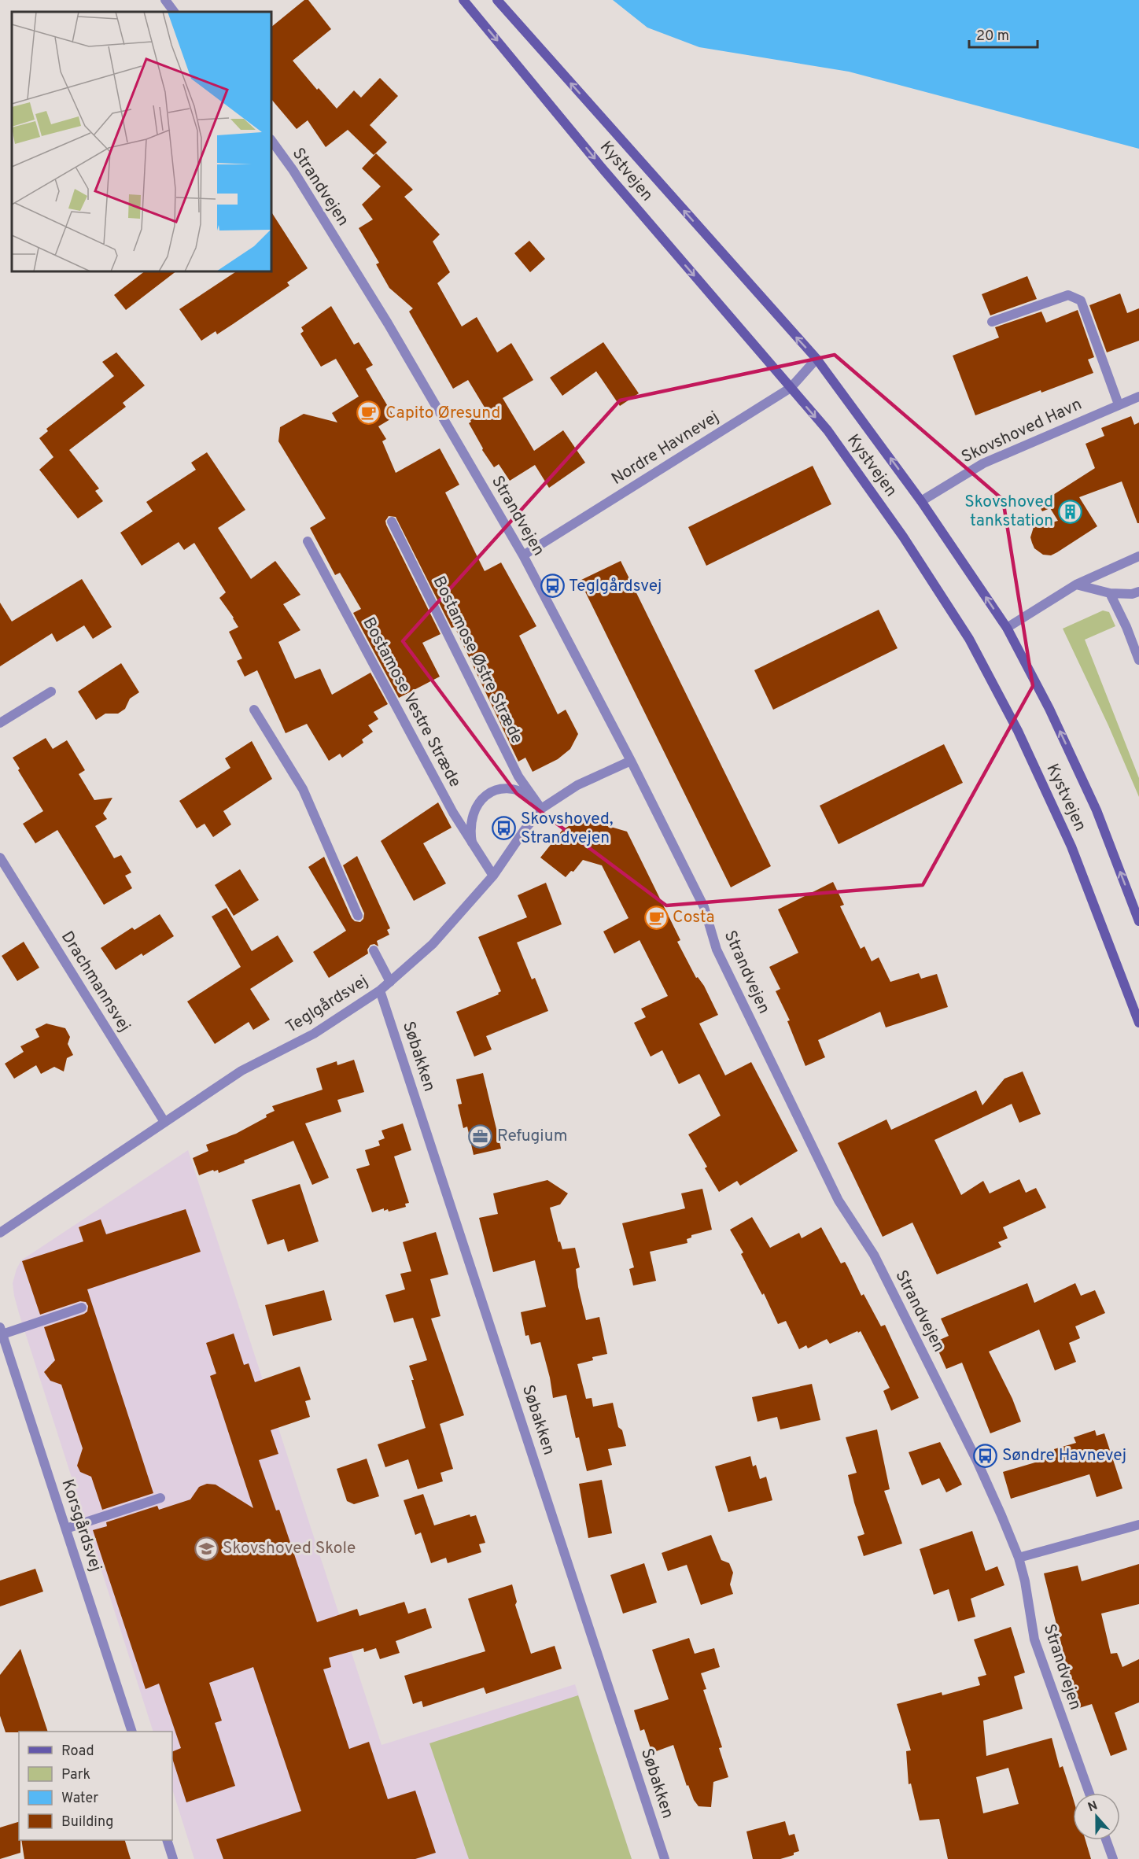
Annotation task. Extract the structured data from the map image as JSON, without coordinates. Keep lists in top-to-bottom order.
{
  "streets": {
    "main road": ["Kystvejen"],
    "street": [
      "Strandvejen",
      "Skovshoved Havn",
      "Nordre Havnevej",
      "Bostamose Østre Stræde",
      "Bostamose Vestre Stræde",
      "Drachmannsvej",
      "Teglgårdsvej",
      "Søbakken",
      "Korsgårdsvej"
    ]
  },
  "crossings": [
    ["Kystvejen", "Skovshoved Havn"],
    ["Kystvejen", "Nordre Havnevej"],
    ["Strandvejen", "Nordre Havnevej"],
    ["Strandvejen", "Teglgårdsvej"],
    ["Bostamose Østre Stræde", "Teglgårdsvej"],
    ["Bostamose Vestre Stræde", "Teglgårdsvej"],
    ["Drachmannsvej", "Teglgårdsvej"],
    ["Teglgårdsvej", "Søbakken"]
  ],
  "places": {
    "cafe": ["Capito Øresund", "Costa"],
    "building": ["Skovshoved tankstation"],
    "bus stop": ["Teglgårdsvej", "Skovshoved, Strandvejen", "Søndre Havnevej"],
    "office": ["Refugium"],
    "school or university": ["Skovshoved Skole"]
  },
  "legend": [
    "Road",
    "Park",
    "Water",
    "Building"
  ],
  "scale_bar": "20 m",
  "north": "top"
}
